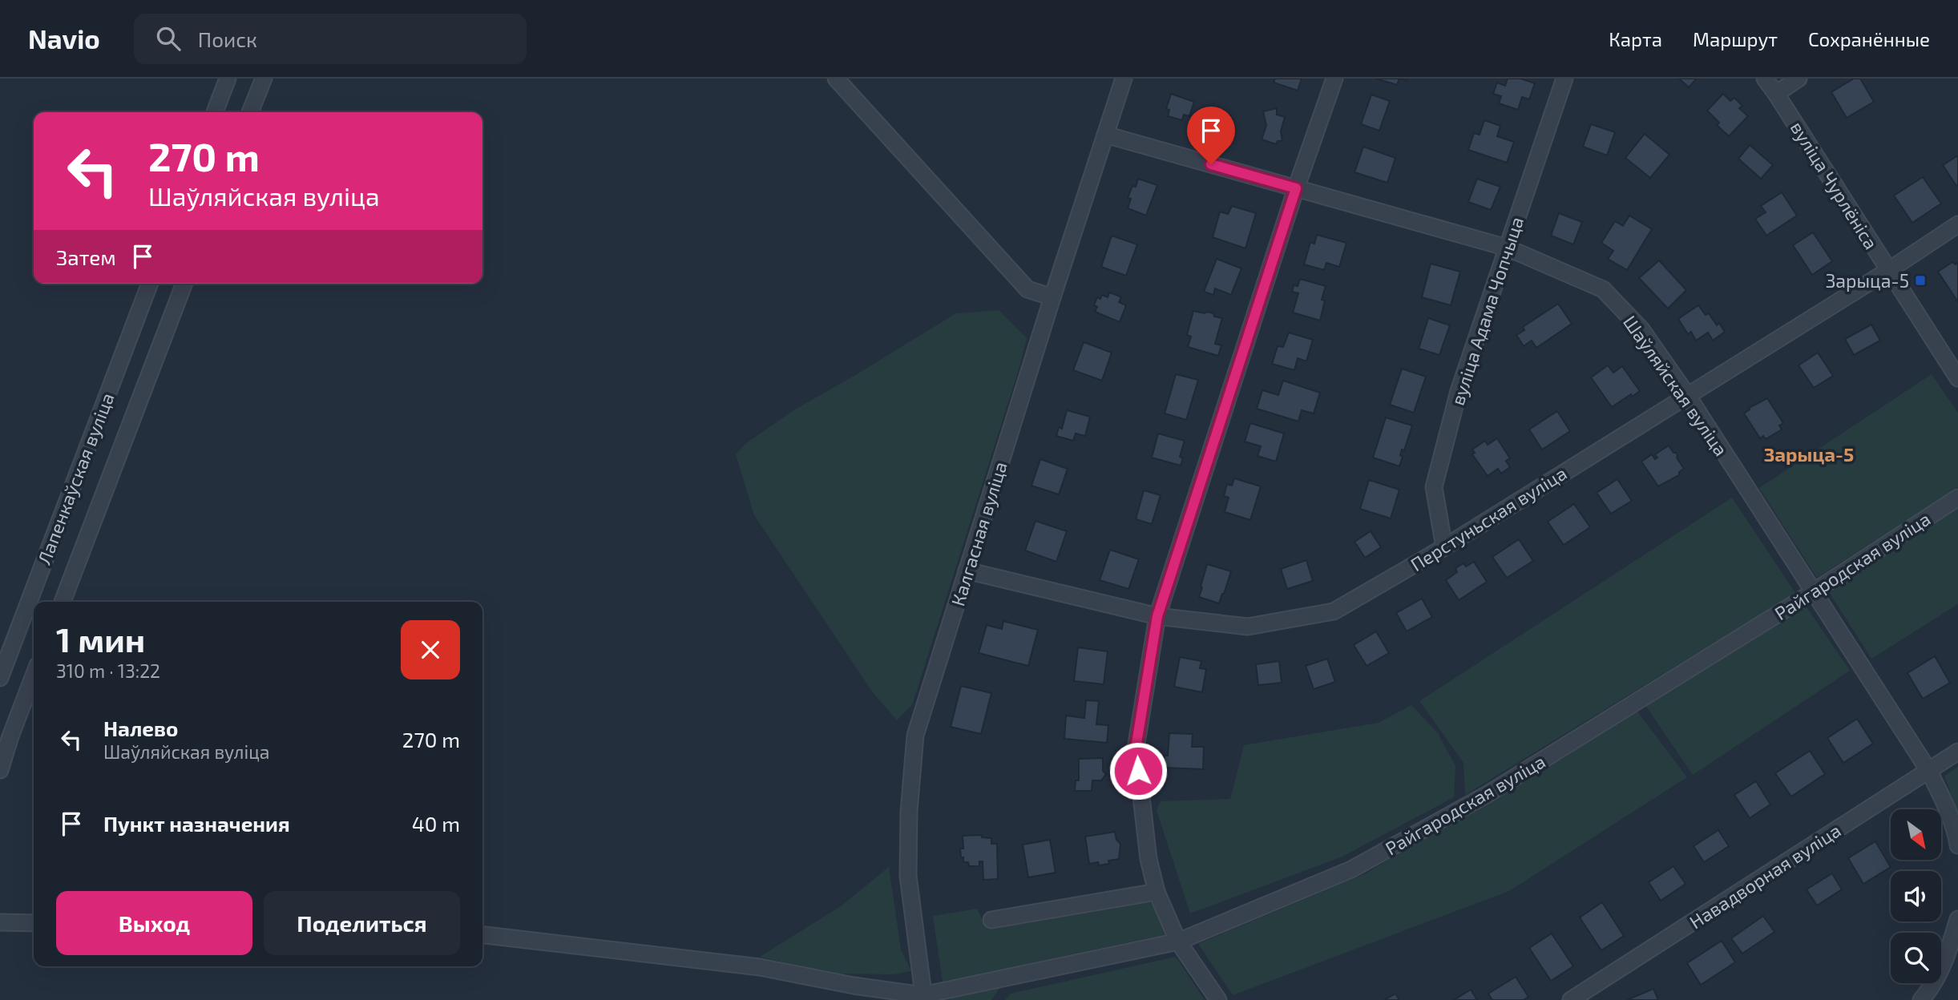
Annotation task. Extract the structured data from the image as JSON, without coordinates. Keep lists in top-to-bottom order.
{
  "streets": {
    "street": [
      "вуліца Чурлёніса",
      "вуліца Адама Чопчыца",
      "Шаўляйская вуліца",
      "Лапенкаўская вуліца",
      "Перстуньская вуліца",
      "Калгасная вуліца",
      "Райгародская вуліца",
      "Навадворная вуліца"
    ]
  },
  "crossings": [
    ["вуліца Чурлёніса", "Перстуньская вуліца"],
    ["вуліца Адама Чопчыца", "Шаўляйская вуліца"],
    ["вуліца Адама Чопчыца", "Перстуньская вуліца"],
    ["Шаўляйская вуліца", "Перстуньская вуліца"],
    ["Шаўляйская вуліца", "Калгасная вуліца"],
    ["Шаўляйская вуліца", "Райгародская вуліца"],
    ["Шаўляйская вуліца", "Навадворная вуліца"],
    ["Перстуньская вуліца", "Калгасная вуліца"],
    ["Калгасная вуліца", "Райгародская вуліца"]
  ],
  "districts": ["Зарыца-5"],
  "places": {
    "transit": ["Зарыца-5"]
  },
  "north": "bottom right",
  "page": {
    "header": "Navio",
    "search": "Поиск",
    "nav": ["Карта", "Маршрут", "Сохранённые"],
    "turn": ["270 m", "Шаўляйская вуліца"],
    "then": "Затем",
    "heading": ["1 мин", "310 m · 13:22"],
    "list": [
      {
        "name": "Налево",
        "note": "Шаўляйская вуліца",
        "value": "270 m"
      },
      {
        "name": "Пункт назначения",
        "value": "40 m"
      }
    ],
    "buttons": ["Выход", "Поделиться"]
  }
}
